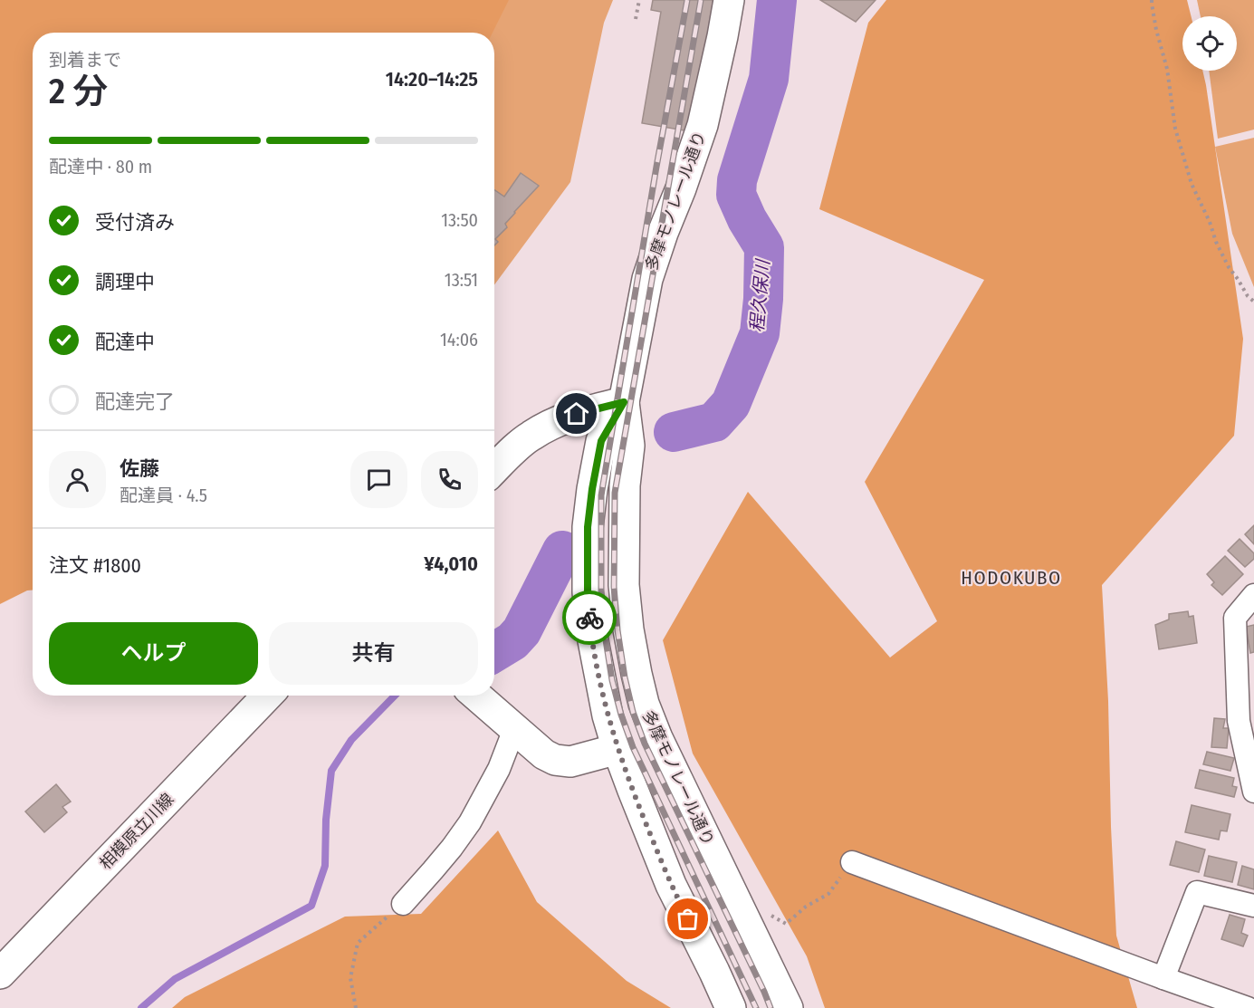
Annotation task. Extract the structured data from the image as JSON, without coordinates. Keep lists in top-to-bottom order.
{
  "streets": {
    "main road": ["多摩モノレール通り", "相模原立川線"]
  },
  "districts": ["HODOKUBO"],
  "water": ["程久保川"],
  "page": {
    "heading": ["2 分", "到着まで", "14:20–14:25"],
    "panel": [
      "佐藤",
      "配達員 · 4.5",
      "注文 #1800",
      "¥4,010"
    ],
    "bar": "配達中 · 80 m",
    "list": [
      ["受付済み", "13:50"],
      ["調理中", "13:51"],
      ["配達中", "14:06"],
      "配達完了"
    ],
    "buttons": ["ヘルプ", "共有"]
  }
}
